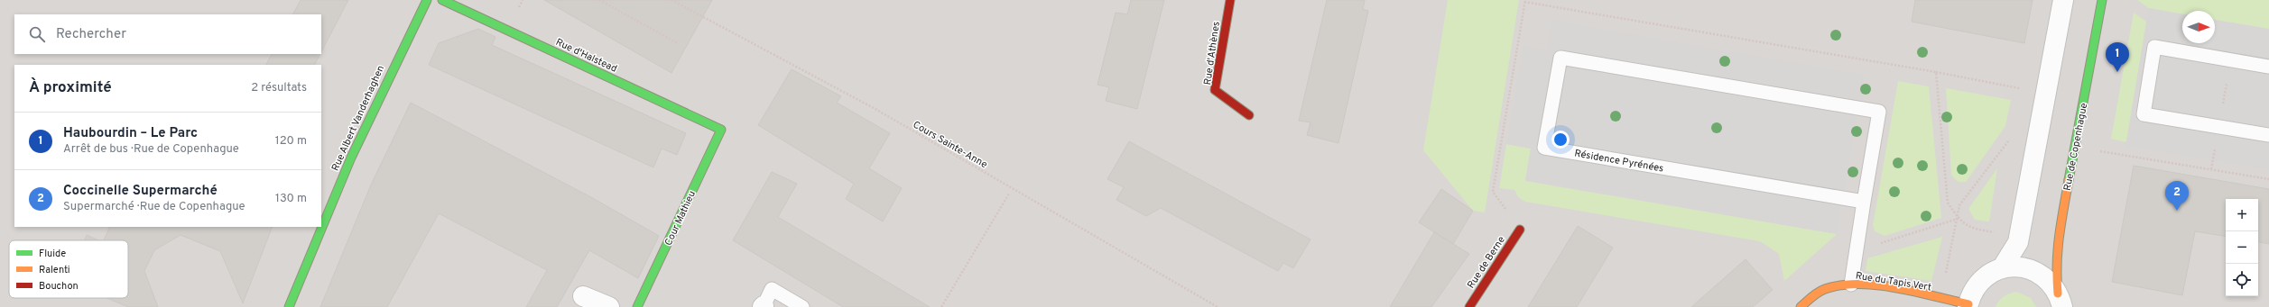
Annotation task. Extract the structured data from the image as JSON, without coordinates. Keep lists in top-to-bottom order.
{
  "streets": {
    "street": [
      "Rue d'Athènes",
      "Rue d'Halstead",
      "Rue Albert Vanderhaghen",
      "Rue de Copenhague",
      "Cour Mathieu",
      "Rue de Berne",
      "Rue du Tapis Vert"
    ],
    "lane": ["Résidence Pyrénées"],
    "path": ["Cours Sainte-Anne"]
  },
  "crossings": [
    ["Rue d'Halstead", "Cour Mathieu"]
  ],
  "legend": ["Fluide", "Ralenti", "Bouchon"],
  "north": "right",
  "page": {
    "search": "Rechercher",
    "pins": ["1", "2"],
    "heading": ["À proximité", "2 résultats"],
    "list": [
      {
        "mark": "1",
        "name": "Haubourdin – Le Parc",
        "note": "Arrêt de bus · Rue de Copenhague",
        "value": "120 m"
      },
      {
        "mark": "2",
        "name": "Coccinelle Supermarché",
        "note": "Supermarché · Rue de Copenhague",
        "value": "130 m"
      }
    ],
    "map_buttons": ["+", "−"]
  }
}
